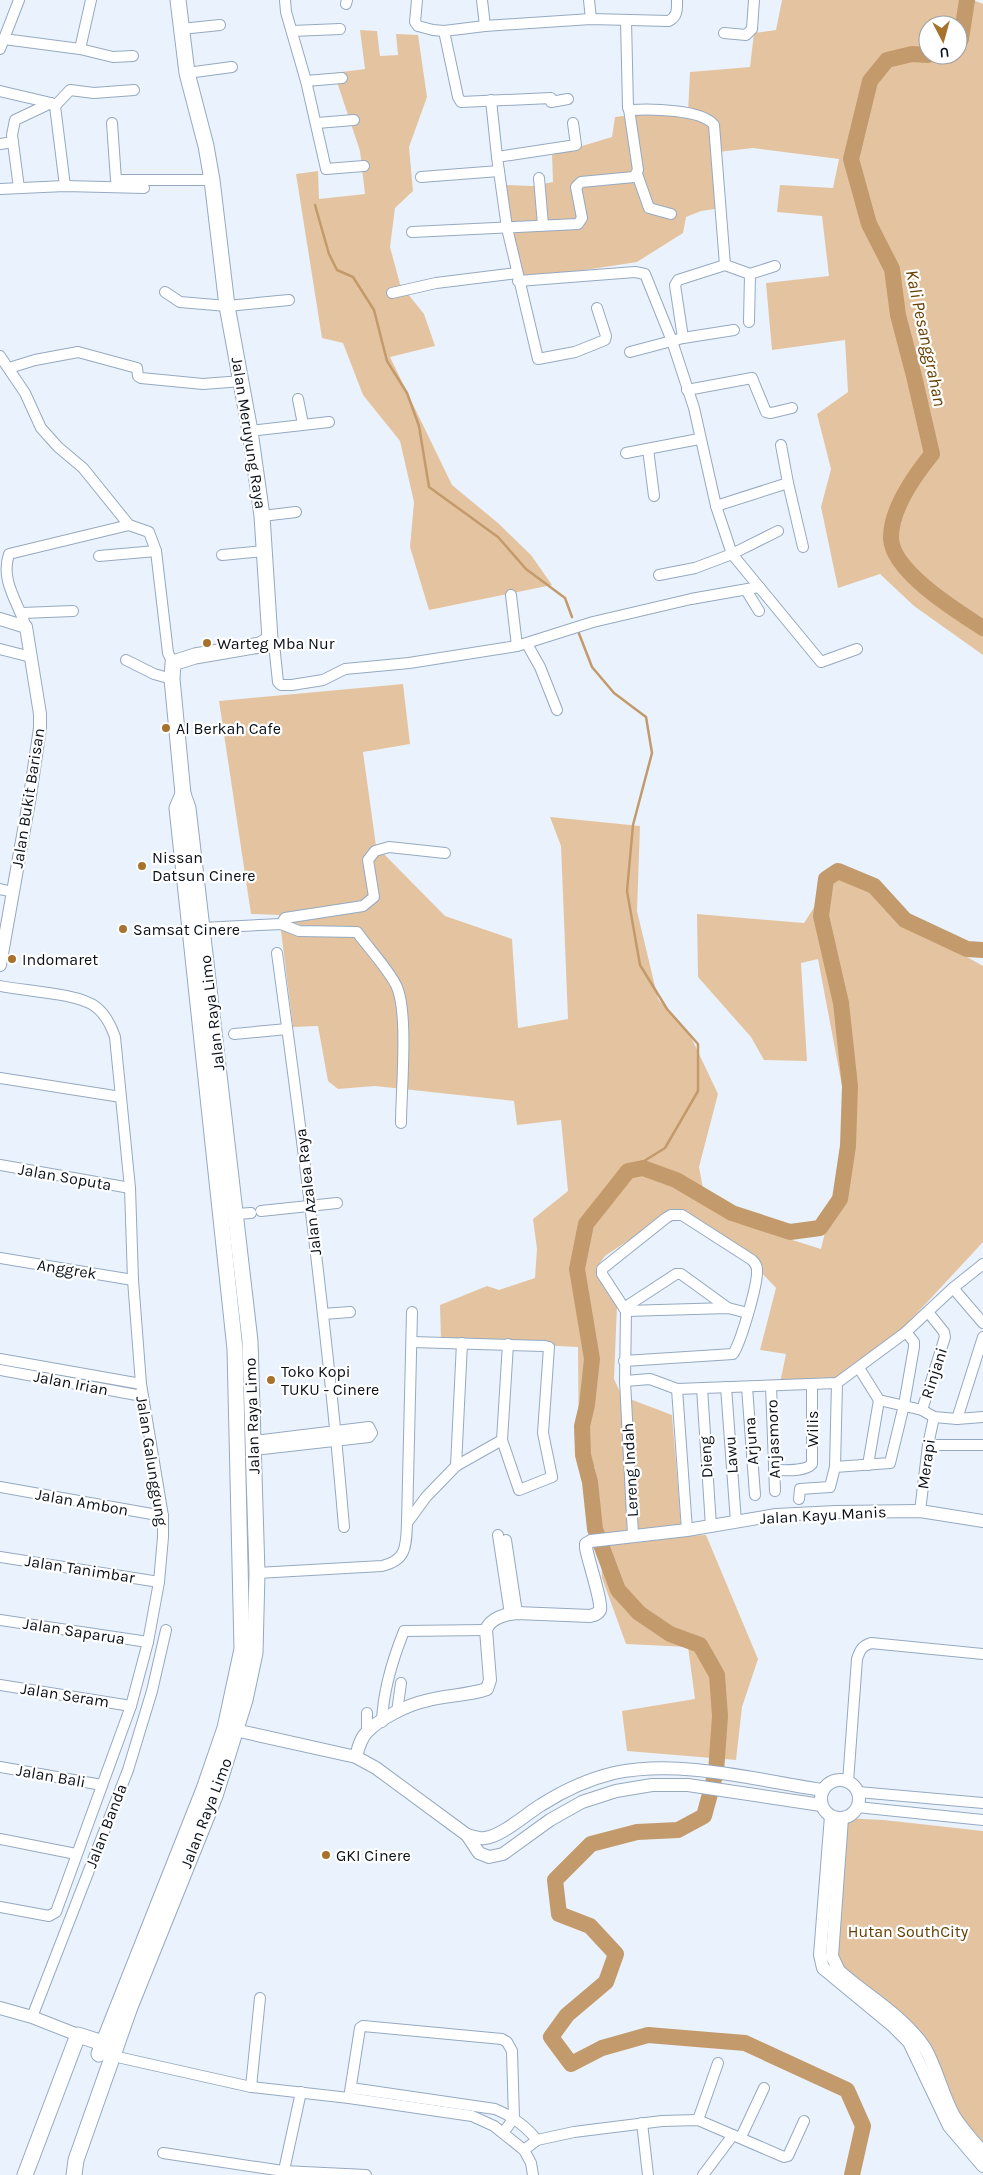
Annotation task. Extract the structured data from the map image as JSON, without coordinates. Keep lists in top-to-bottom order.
{
  "streets": {
    "main road": ["Jalan Meruyung Raya", "Jalan Raya Limo"],
    "street": [
      "Jalan Bukit Barisan",
      "Jalan Soputa",
      "Jalan Azalea Raya",
      "Anggrek",
      "Rinjani",
      "Jalan Irian",
      "Wilis",
      "Anjasmoro",
      "Arjuna",
      "Lawu",
      "Dieng",
      "Jalan Galunggung",
      "Merapi",
      "Lereng Indah",
      "Jalan Ambon",
      "Jalan Kayu Manis",
      "Jalan Tanimbar",
      "Jalan Saparua",
      "Jalan Seram",
      "Jalan Bali",
      "Jalan Banda"
    ]
  },
  "crossings": [
    ["Jalan Soputa", "Jalan Galunggung"],
    ["Anggrek", "Jalan Galunggung"],
    ["Jalan Irian", "Jalan Galunggung"],
    ["Wilis", "Anjasmoro"],
    ["Lawu", "Jalan Kayu Manis"],
    ["Dieng", "Jalan Kayu Manis"],
    ["Jalan Galunggung", "Jalan Ambon"],
    ["Jalan Galunggung", "Jalan Tanimbar"],
    ["Jalan Galunggung", "Jalan Saparua"],
    ["Jalan Galunggung", "Jalan Seram"],
    ["Jalan Galunggung", "Jalan Bali"],
    ["Merapi", "Jalan Kayu Manis"],
    ["Lereng Indah", "Jalan Kayu Manis"]
  ],
  "water": ["Kali Pesanggrahan"],
  "parks": ["Hutan SouthCity"],
  "places": [
    "Warteg Mba Nur",
    "Al Berkah Cafe",
    "Nissan Datsun Cinere",
    "Samsat Cinere",
    "Indomaret",
    "Toko Kopi TUKU - Cinere",
    "GKI Cinere"
  ],
  "north": "bottom"
}
